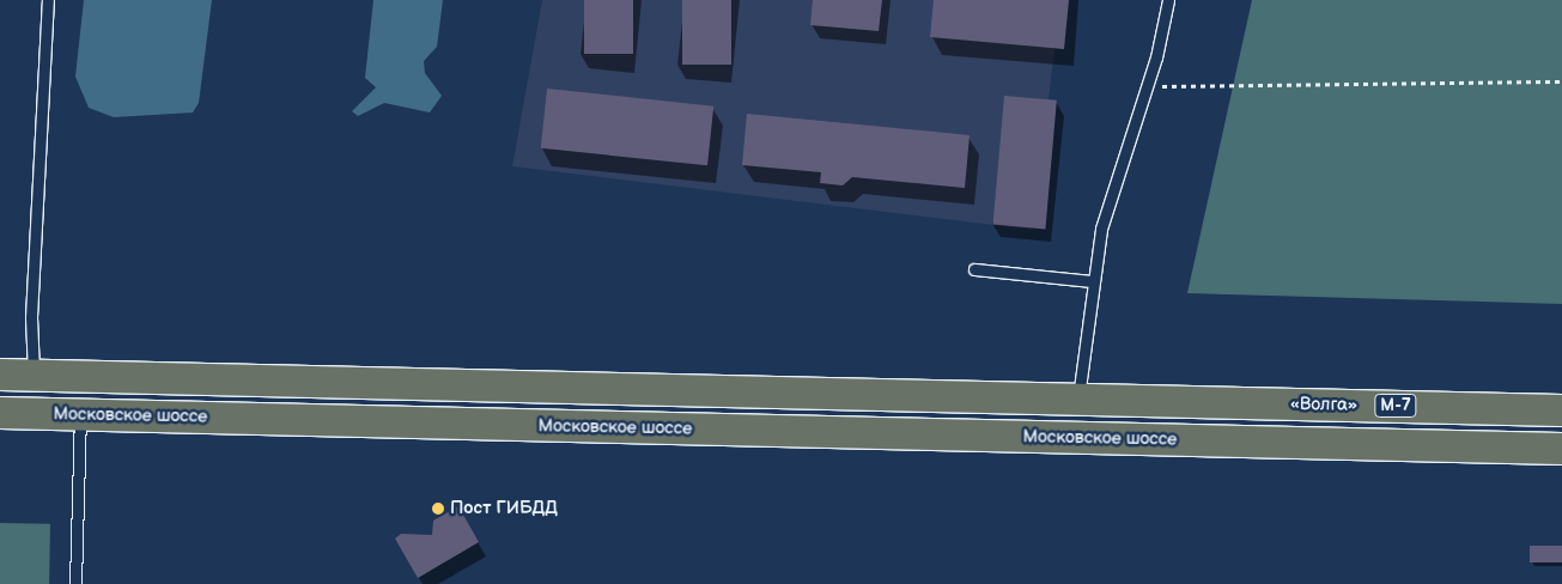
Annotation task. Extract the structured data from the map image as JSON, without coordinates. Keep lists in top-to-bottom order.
{
  "streets": {
    "main road": ["«Волга»", "М-7", "Московское шоссе"]
  },
  "places": ["Пост ГИБДД"]
}
